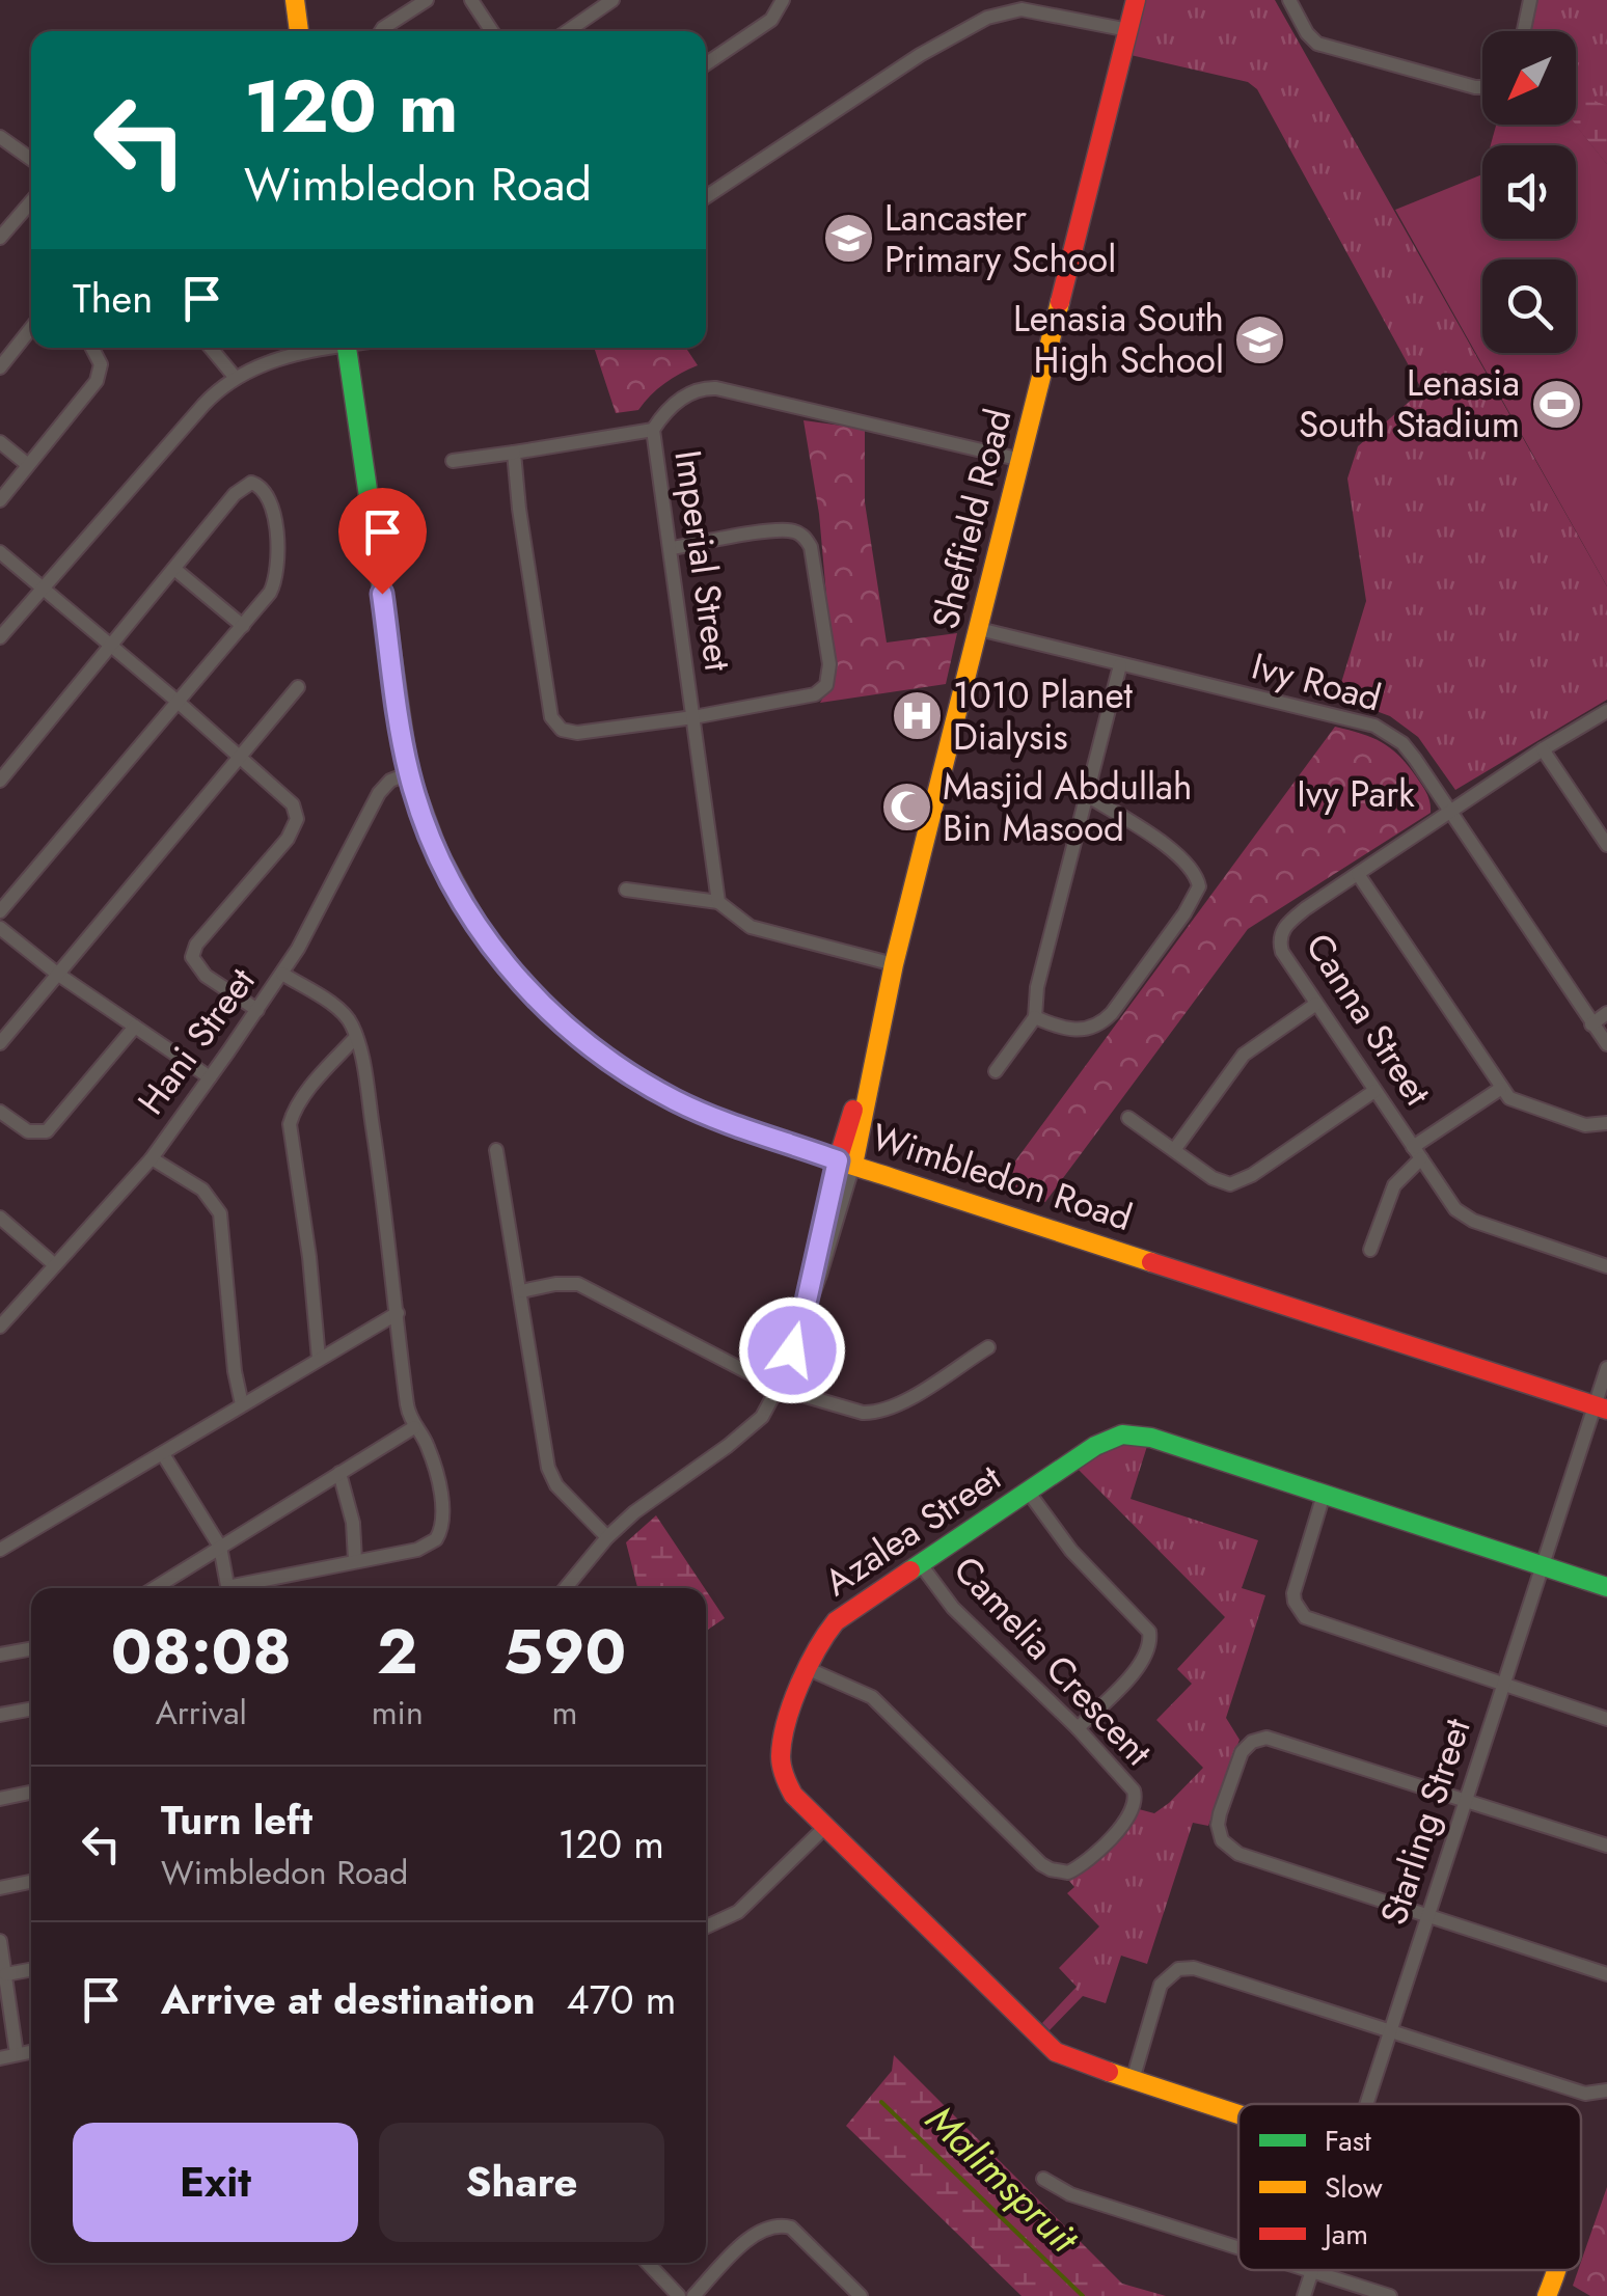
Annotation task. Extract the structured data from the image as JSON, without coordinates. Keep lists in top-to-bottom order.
{
  "streets": {
    "street": [
      "Sheffield Road",
      "Imperial Street",
      "Ivy Road",
      "Canna Street",
      "Hani Street",
      "Wimbledon Road",
      "Azalea Street",
      "Camelia Crescent",
      "Starling Street"
    ]
  },
  "crossings": [
    ["Sheffield Road", "Imperial Street"],
    ["Sheffield Road", "Ivy Road"],
    ["Sheffield Road", "Wimbledon Road"],
    ["Ivy Road", "Canna Street"],
    ["Hani Street", "Wimbledon Road"],
    ["Wimbledon Road", "Starling Street"],
    ["Azalea Street", "Camelia Crescent"],
    ["Azalea Street", "Starling Street"]
  ],
  "water": ["Malimspruit"],
  "parks": ["Ivy Park"],
  "places": {
    "school or university": ["Lancaster Primary School", "Lenasia South High School"],
    "sports": ["Lenasia South Stadium"],
    "hospital": ["1010 Planet Dialysis"],
    "mosque": ["Masjid Abdullah Bin Masood"]
  },
  "legend": ["Fast", "Slow", "Jam"],
  "north": "bottom left",
  "page": {
    "turn": ["120 m", "Wimbledon Road"],
    "then": "Then",
    "eta": [
      "08:08",
      "Arrival",
      "2",
      "min",
      "590",
      "m"
    ],
    "list": [
      {
        "name": "Turn left",
        "note": "Wimbledon Road",
        "value": "120 m"
      },
      {
        "name": "Arrive at destination",
        "value": "470 m"
      }
    ],
    "buttons": ["Exit", "Share"]
  }
}
